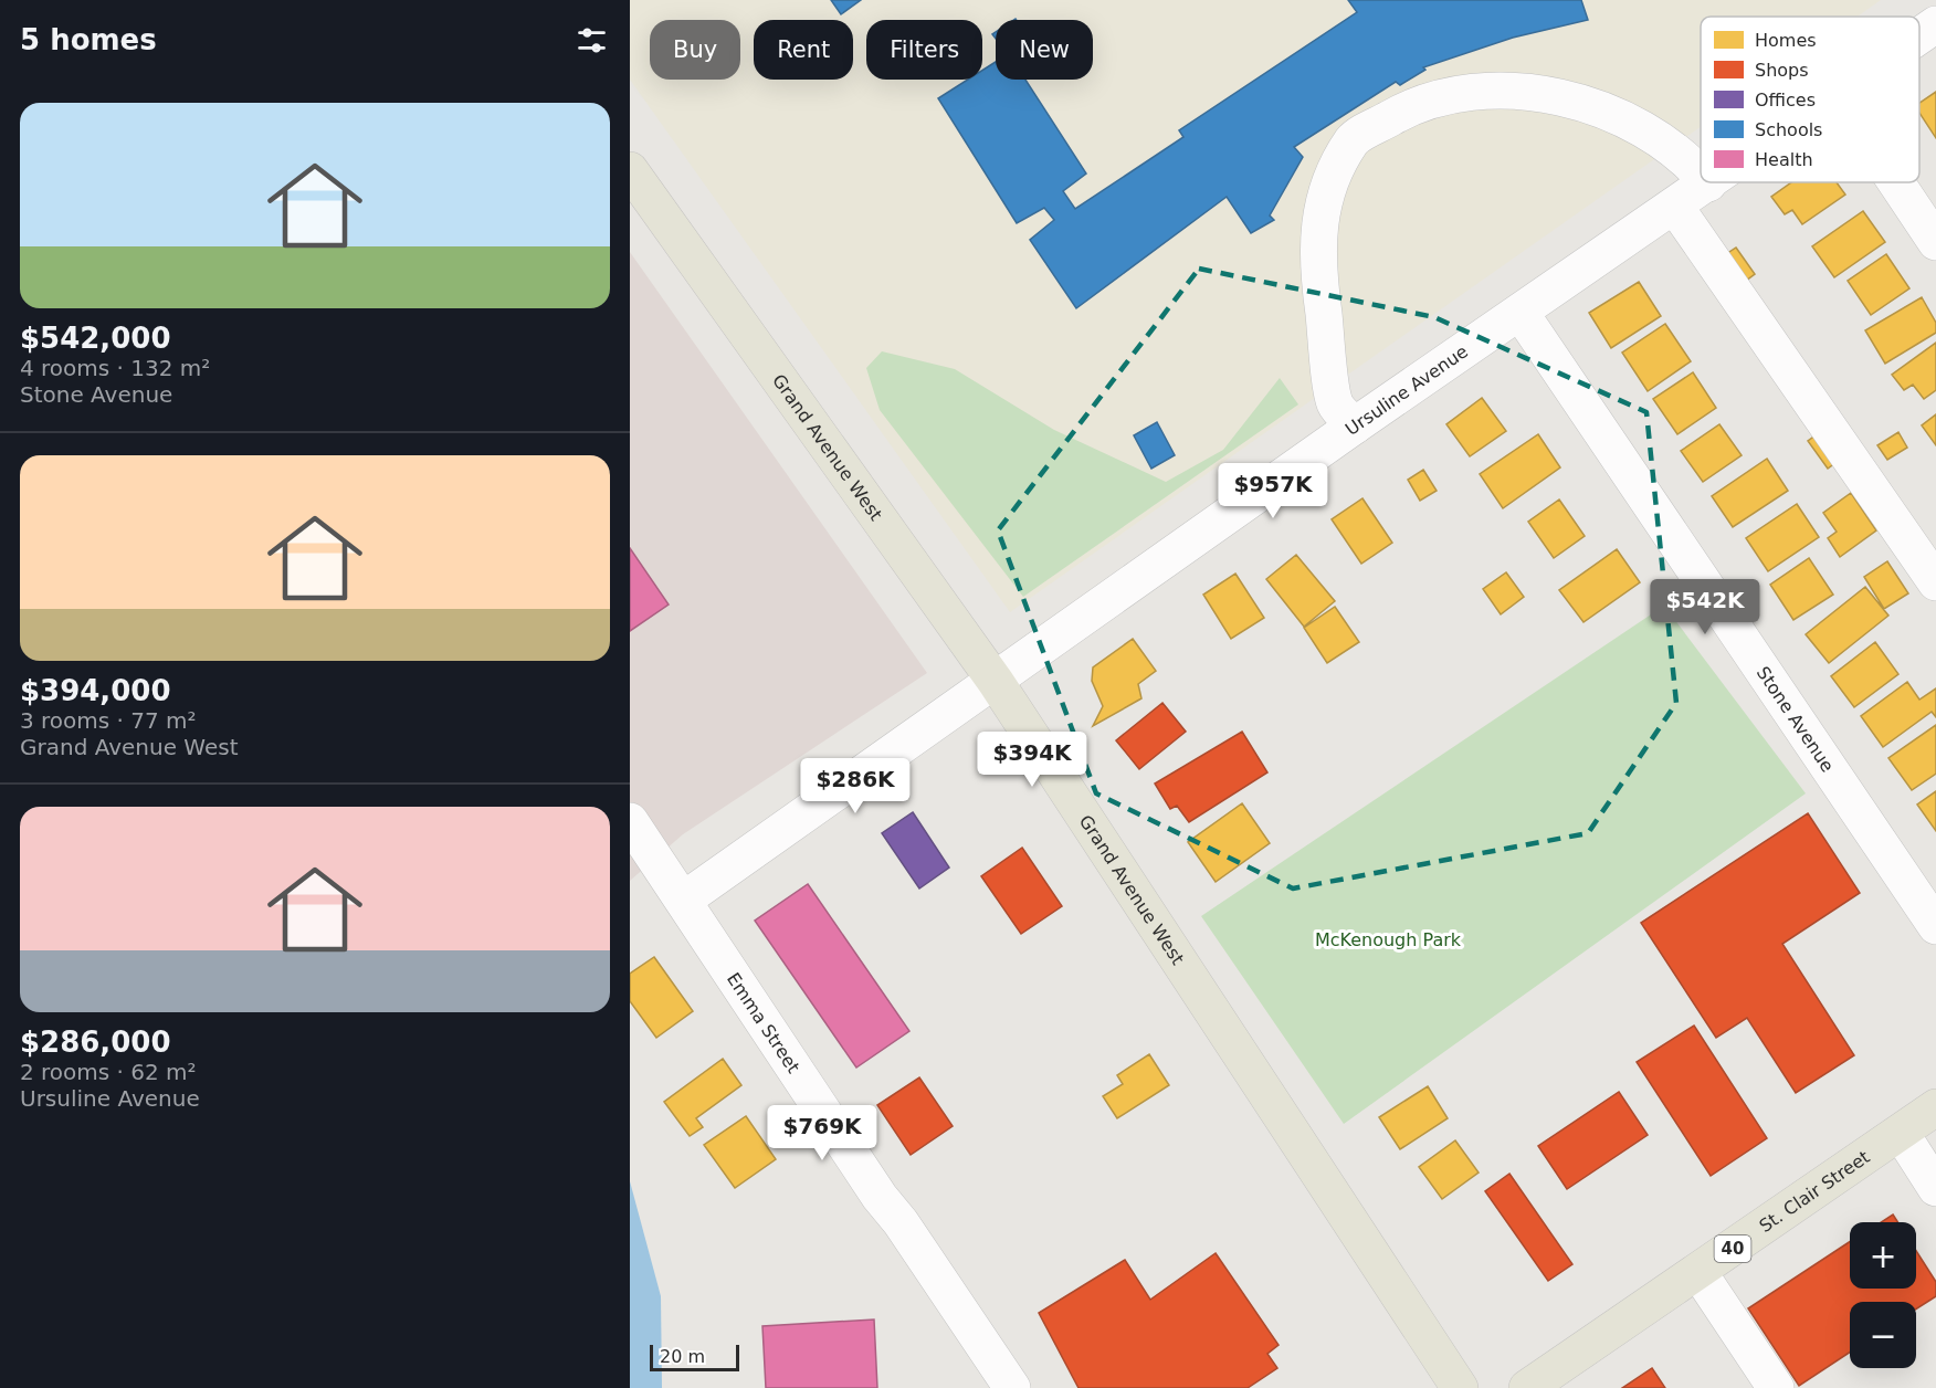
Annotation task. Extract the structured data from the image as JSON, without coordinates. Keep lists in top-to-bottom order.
{
  "streets": {
    "main road": ["Grand Avenue West", "St. Clair Street", "40"],
    "street": ["Ursuline Avenue", "Stone Avenue", "Emma Street"]
  },
  "crossings": [
    ["Ursuline Avenue", "Grand Avenue West"],
    ["Ursuline Avenue", "Stone Avenue"],
    ["Ursuline Avenue", "Emma Street"]
  ],
  "parks": ["McKenough Park"],
  "legend": [
    "Homes",
    "Shops",
    "Offices",
    "Schools",
    "Health"
  ],
  "scale_bar": "20 m",
  "page": {
    "heading": "5 homes",
    "chip": [
      "Buy",
      "Rent",
      "Filters",
      "New"
    ],
    "list": [
      {
        "name": "$542,000",
        "note": "4 rooms · 132 m² · Stone Avenue"
      },
      {
        "name": "$394,000",
        "note": "3 rooms · 77 m² · Grand Avenue West"
      },
      {
        "name": "$286,000",
        "note": "2 rooms · 62 m² · Ursuline Avenue"
      }
    ],
    "price": [
      "$957K",
      "$542K",
      "$394K",
      "$286K",
      "$769K"
    ],
    "map_buttons": ["+", "−"],
    "scale": "20 m"
  }
}
